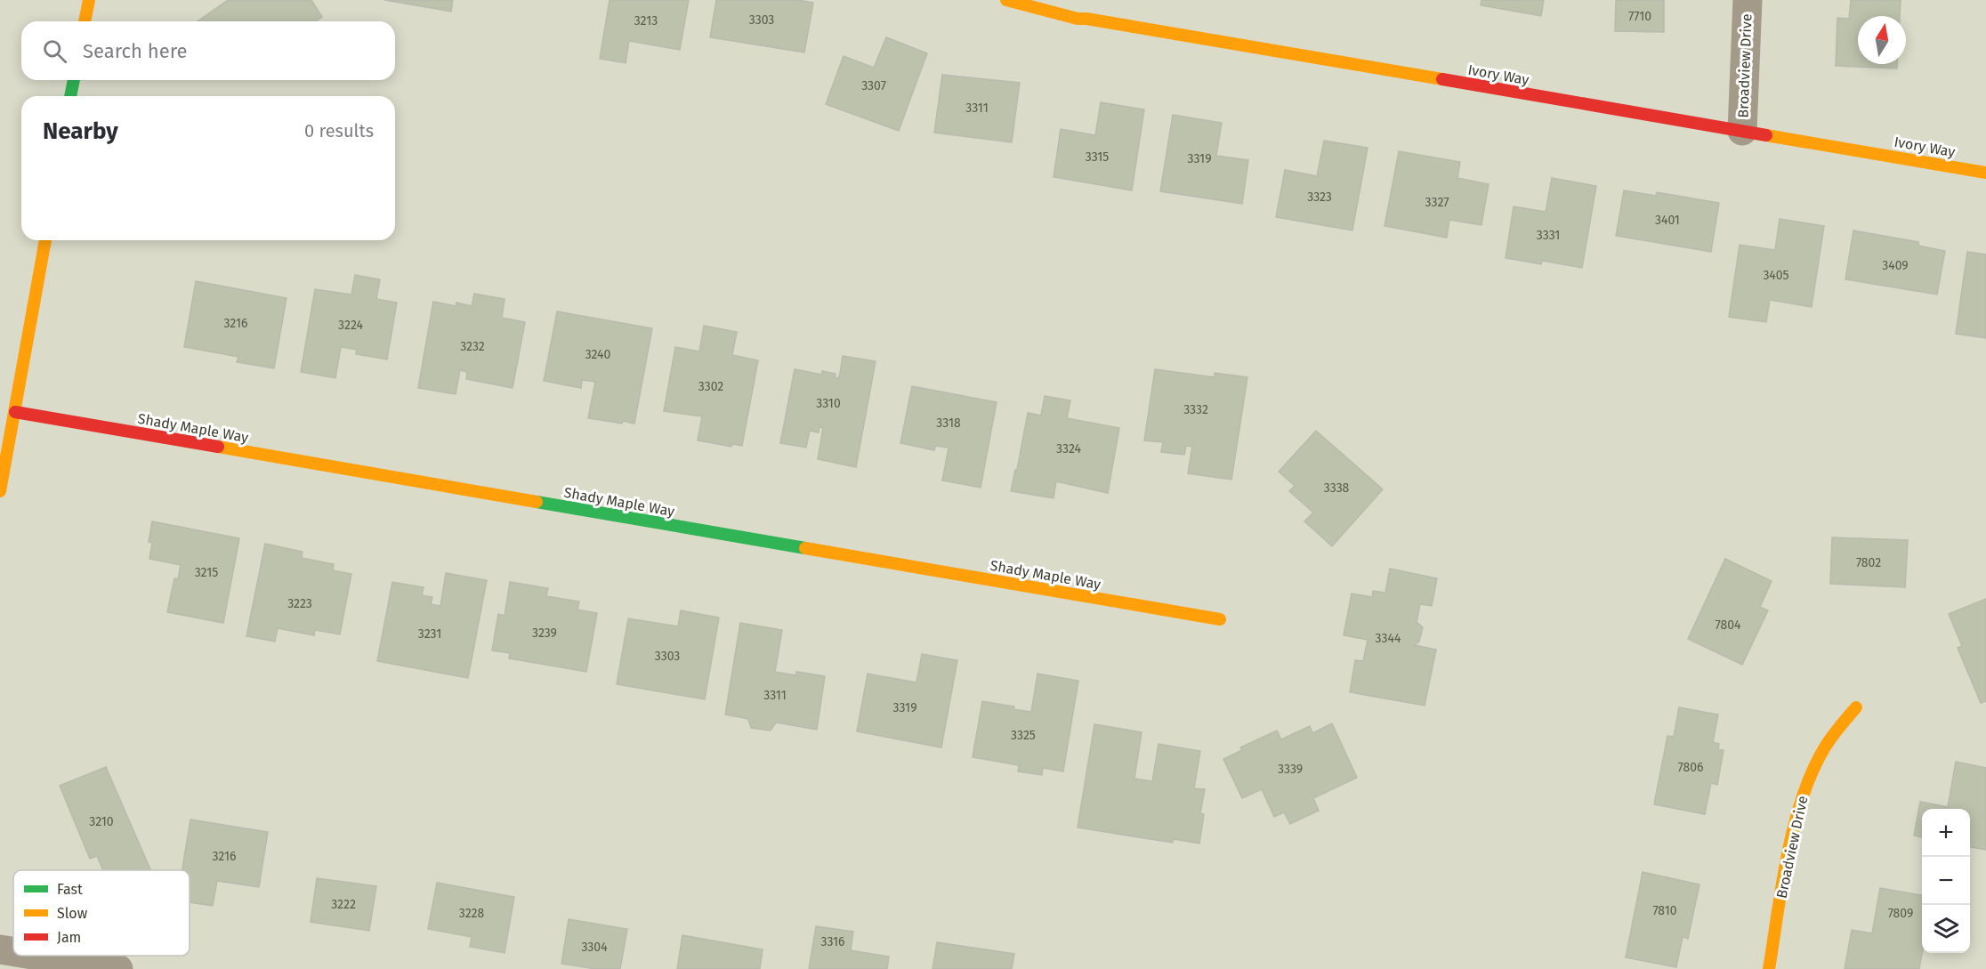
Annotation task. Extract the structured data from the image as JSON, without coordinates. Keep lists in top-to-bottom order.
{
  "streets": {
    "street": ["Broadview Drive", "Ivory Way", "Shady Maple Way"]
  },
  "crossings": [
    ["Broadview Drive", "Ivory Way"]
  ],
  "house_numbers": [
    "7710",
    "3303",
    "3213",
    "3307",
    "3311",
    "3315",
    "3319",
    "3323",
    "3327",
    "3401",
    "3331",
    "3409",
    "3405",
    "3216",
    "3224",
    "3232",
    "3240",
    "3302",
    "3310",
    "3332",
    "3318",
    "3324",
    "3338",
    "7802",
    "3215",
    "3223",
    "7804",
    "3239",
    "3231",
    "3344",
    "3303",
    "3311",
    "3319",
    "3325",
    "7806",
    "3339",
    "3210",
    "3216",
    "3222",
    "7810",
    "3228",
    "7809",
    "3316",
    "3304"
  ],
  "legend": ["Fast", "Slow", "Jam"],
  "north": "top",
  "page": {
    "search": "Search here",
    "heading": ["Nearby", "0 results"],
    "map_buttons": ["+", "−"]
  }
}
